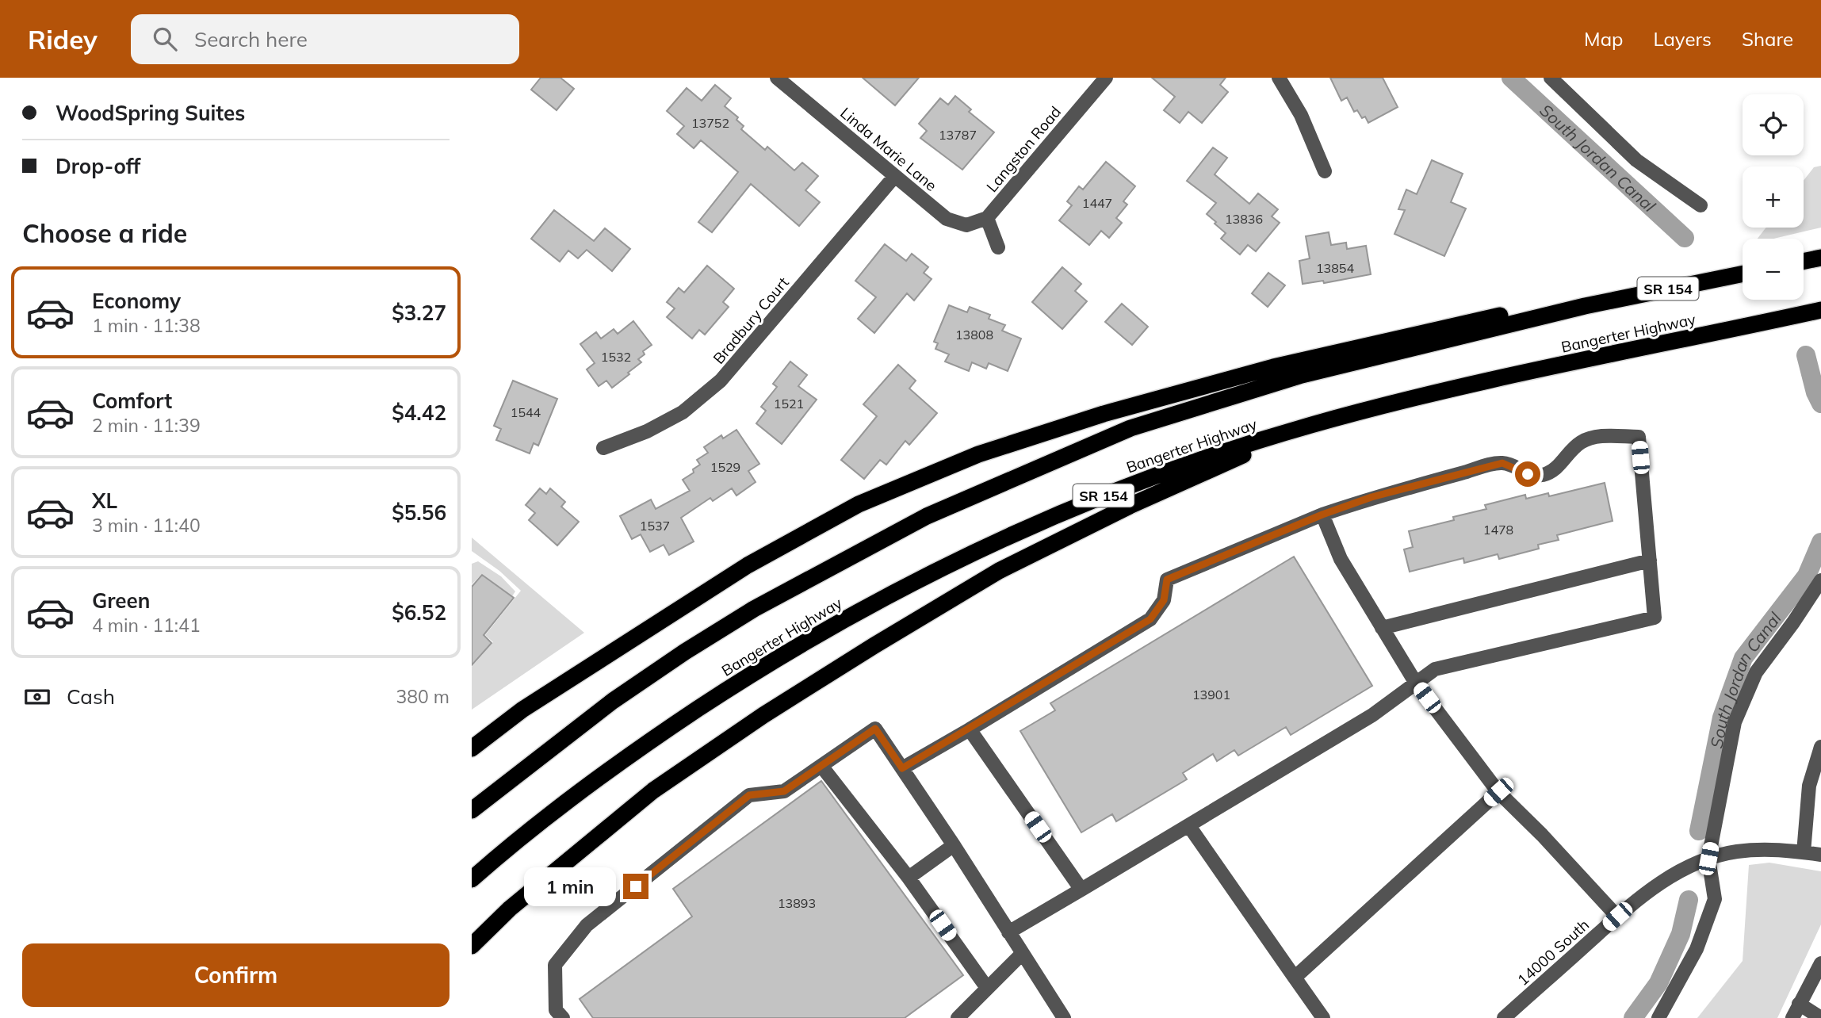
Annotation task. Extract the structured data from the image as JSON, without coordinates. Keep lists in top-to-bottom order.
{
  "streets": {
    "highway": ["SR 154", "Bangerter Highway"],
    "street": [
      "Linda Marie Lane",
      "Langston Road",
      "Bradbury Court",
      "14000 South"
    ]
  },
  "crossings": [
    ["Linda Marie Lane", "Langston Road"],
    ["Linda Marie Lane", "Bradbury Court"]
  ],
  "water": ["South Jordan Canal"],
  "house_numbers": [
    "13752",
    "13787",
    "1447",
    "13836",
    "13854",
    "13808",
    "1532",
    "1521",
    "1544",
    "1529",
    "1537",
    "1478",
    "13901",
    "13893"
  ],
  "page": {
    "header": "Ridey",
    "search": "Search here",
    "nav": ["Map", "Layers", "Share"],
    "banner": ["WoodSpring Suites", "Drop-off"],
    "map_buttons": ["+", "−"],
    "heading": "Choose a ride",
    "list": [
      {
        "name": "Economy",
        "note": "1 min · 11:38",
        "value": "$3.27"
      },
      {
        "name": "Comfort",
        "note": "2 min · 11:39",
        "value": "$4.42"
      },
      {
        "name": "XL",
        "note": "3 min · 11:40",
        "value": "$5.56"
      },
      {
        "name": "Green",
        "note": "4 min · 11:41",
        "value": "$6.52"
      }
    ],
    "pay": ["Cash", "380 m"],
    "bubble": "1 min",
    "buttons": "Confirm"
  }
}
